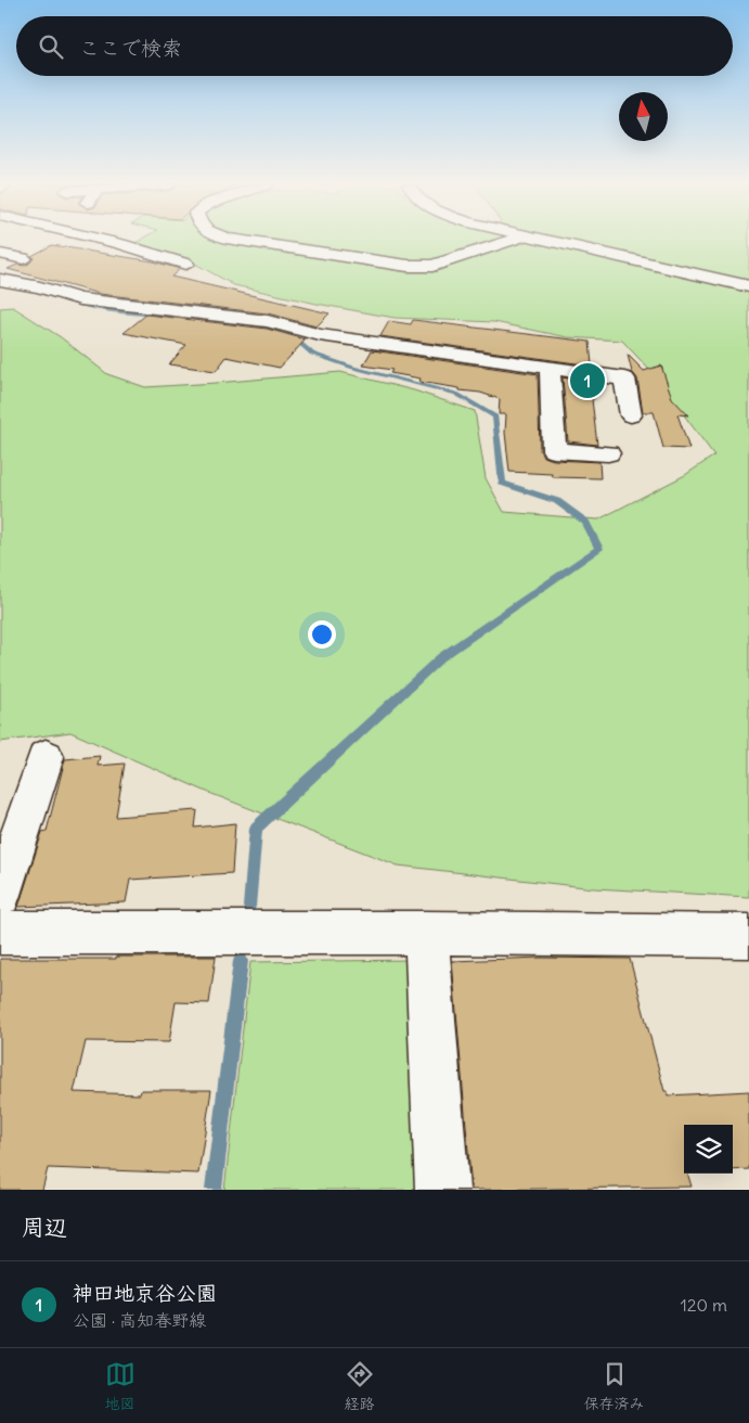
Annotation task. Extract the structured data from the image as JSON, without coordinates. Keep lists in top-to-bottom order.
{
  "north": "top",
  "page": {
    "search": "ここで検索",
    "pins": "1",
    "heading": "周辺",
    "list": [
      {
        "mark": "1",
        "name": "神田地京谷公園",
        "note": "公園 · 高知春野線",
        "value": "120 m"
      }
    ],
    "nav": ["地図", "経路", "保存済み"]
  }
}
